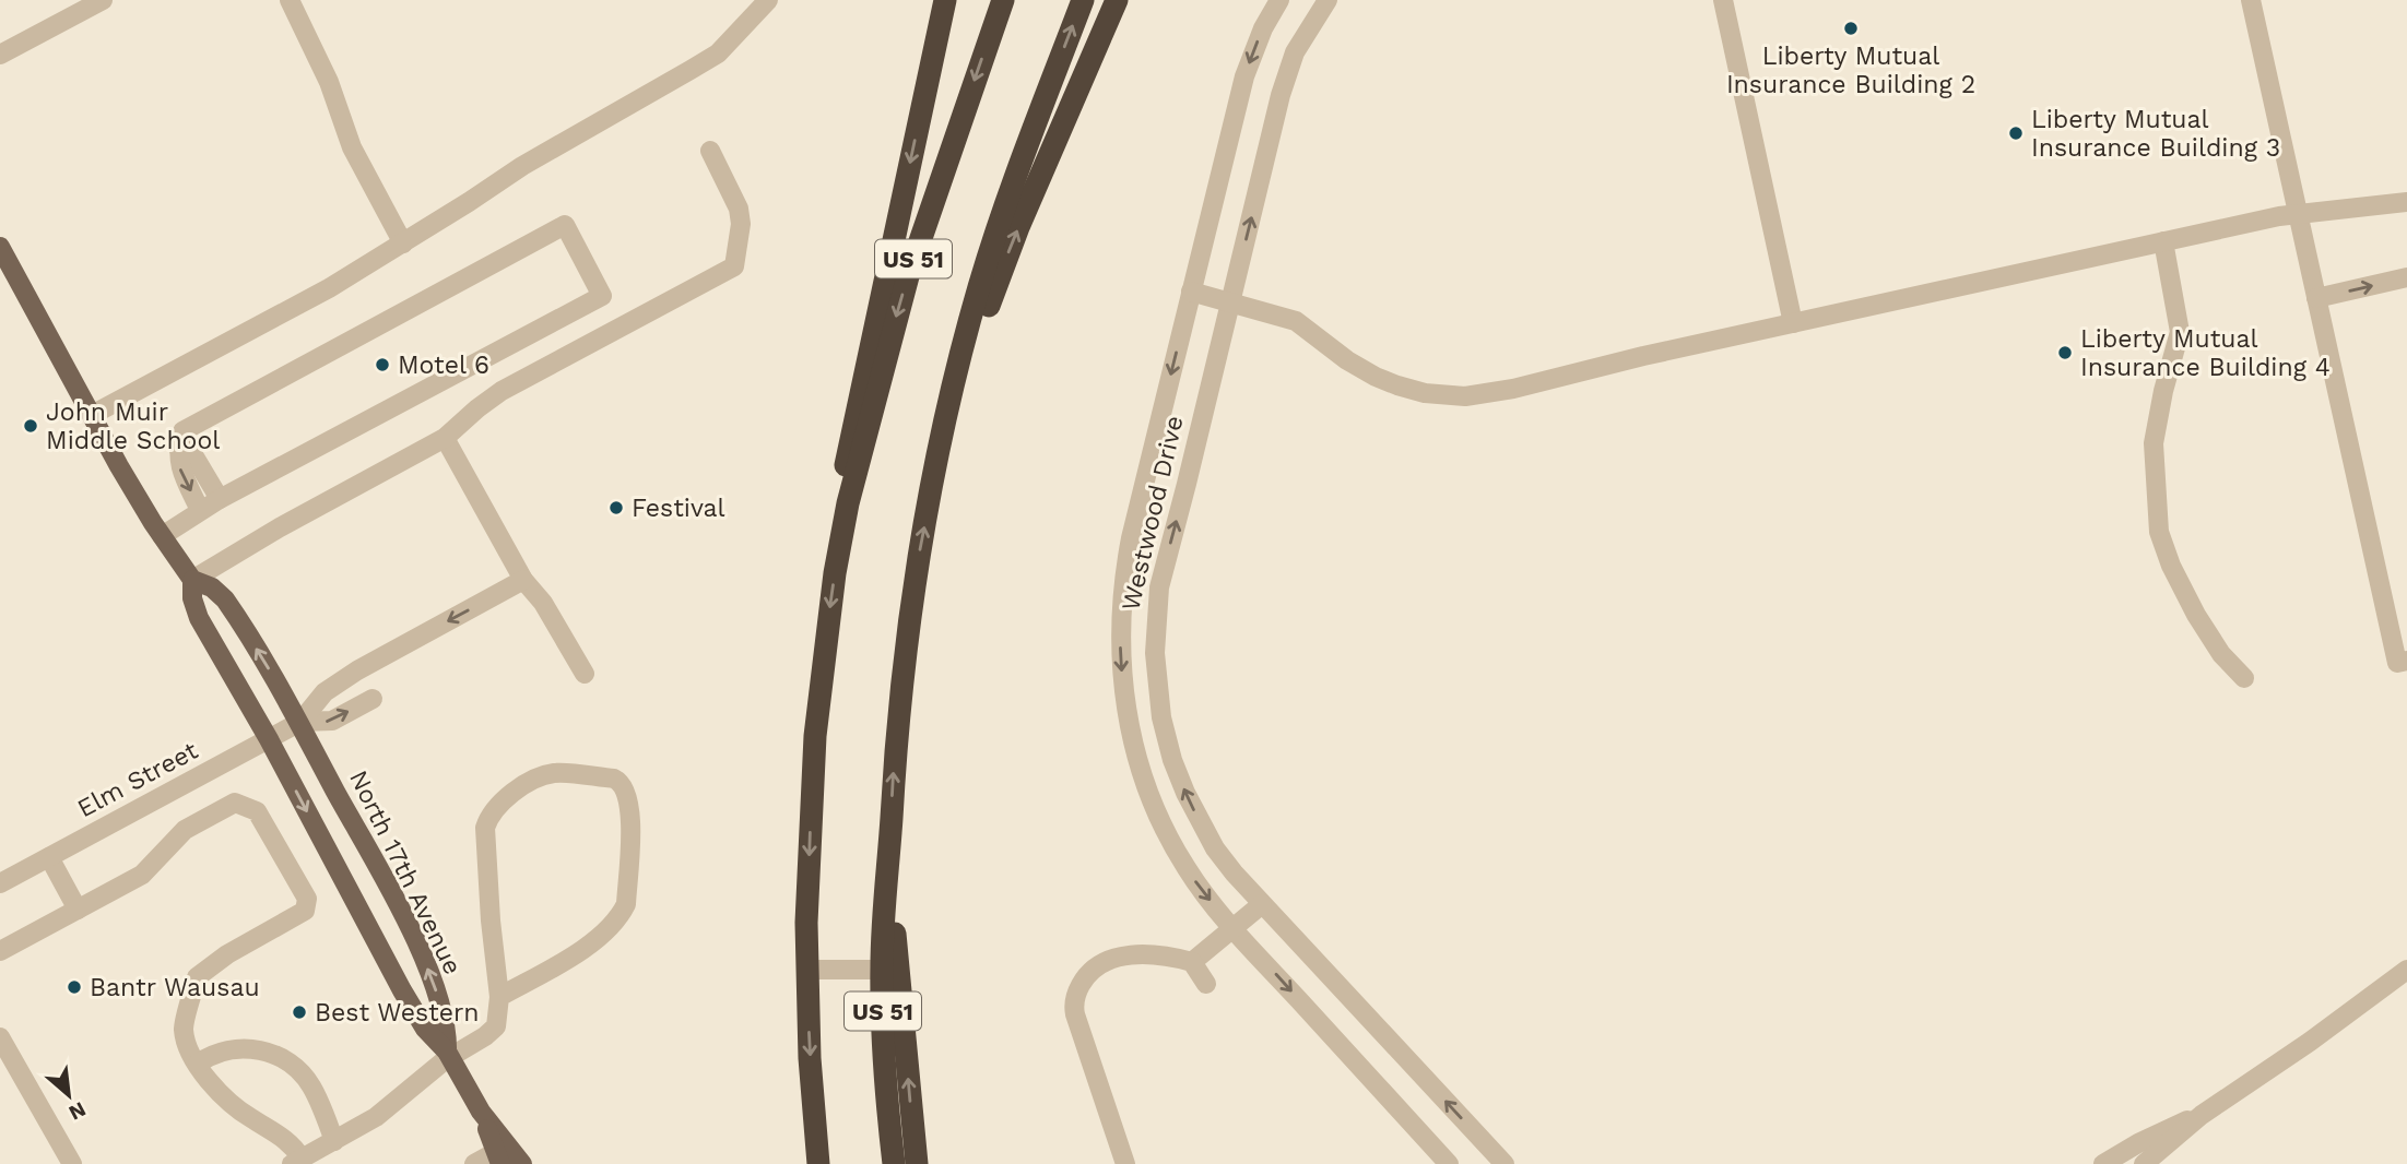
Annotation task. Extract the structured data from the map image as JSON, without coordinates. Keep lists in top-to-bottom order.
{
  "streets": {
    "highway": ["US 51"],
    "main road": ["North 17th Avenue"],
    "street": ["Westwood Drive", "Elm Street"]
  },
  "crossings": [
    ["Elm Street", "North 17th Avenue"]
  ],
  "places": [
    "Liberty Mutual Insurance Building 2",
    "Liberty Mutual Insurance Building 3",
    "Liberty Mutual Insurance Building 4",
    "Motel 6",
    "John Muir Middle School",
    "Festival",
    "Bantr Wausau",
    "Best Western"
  ],
  "north": "bottom right"
}
